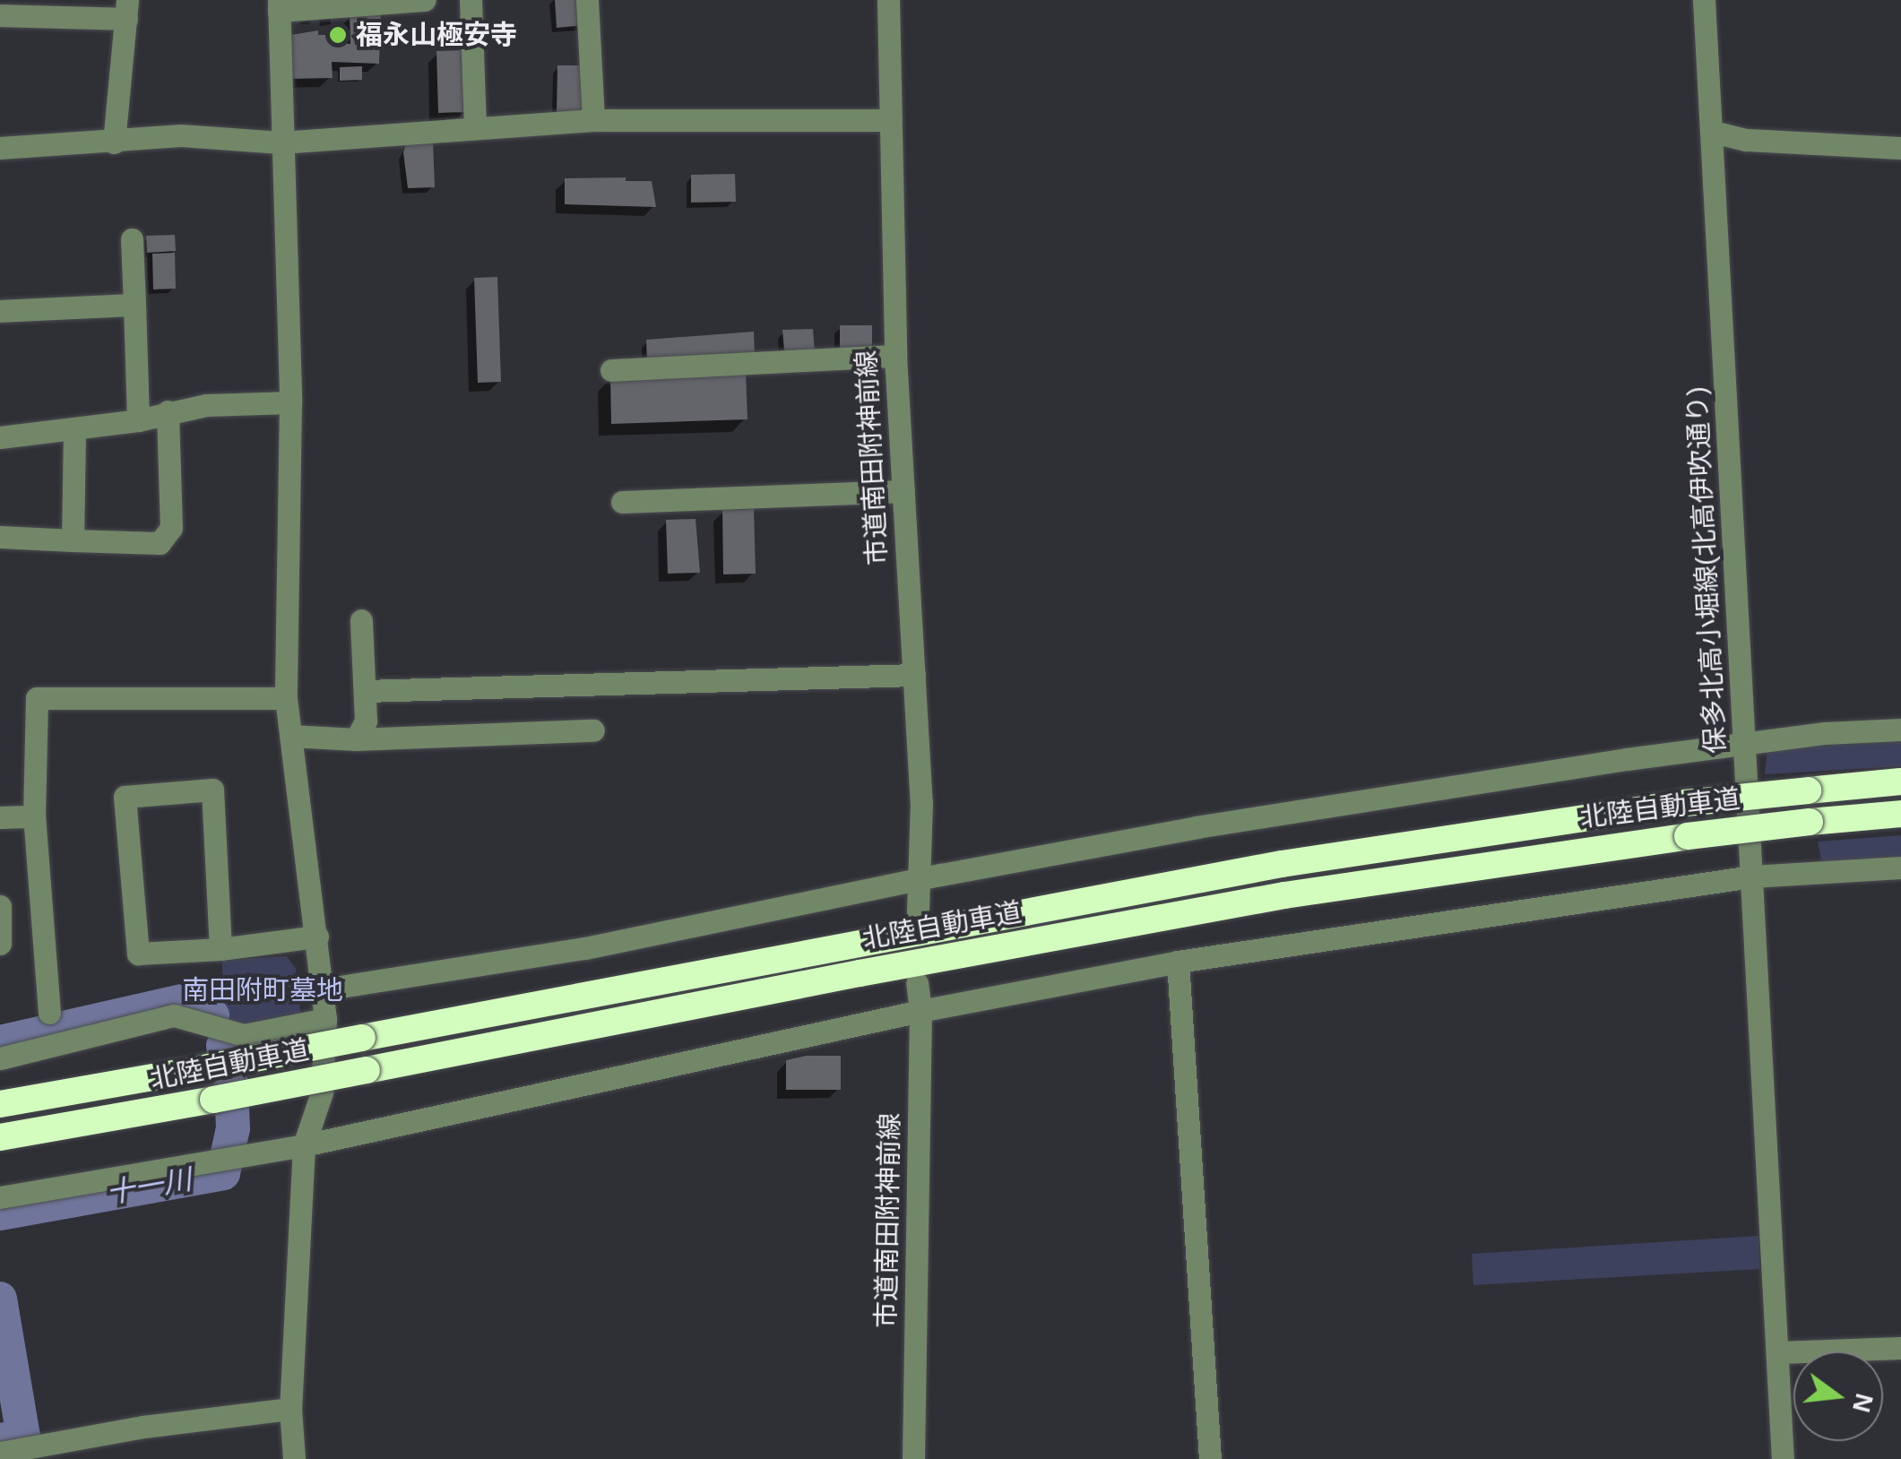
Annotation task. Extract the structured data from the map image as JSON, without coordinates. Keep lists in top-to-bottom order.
{
  "streets": {
    "highway": ["北陸自動車道"],
    "street": ["市道南田附神前線", "保多北高小堀線(北高伊吹通り)"]
  },
  "water": ["十一川"],
  "parks": ["南田附町墓地"],
  "places": ["福永山極安寺"],
  "north": "right"
}
